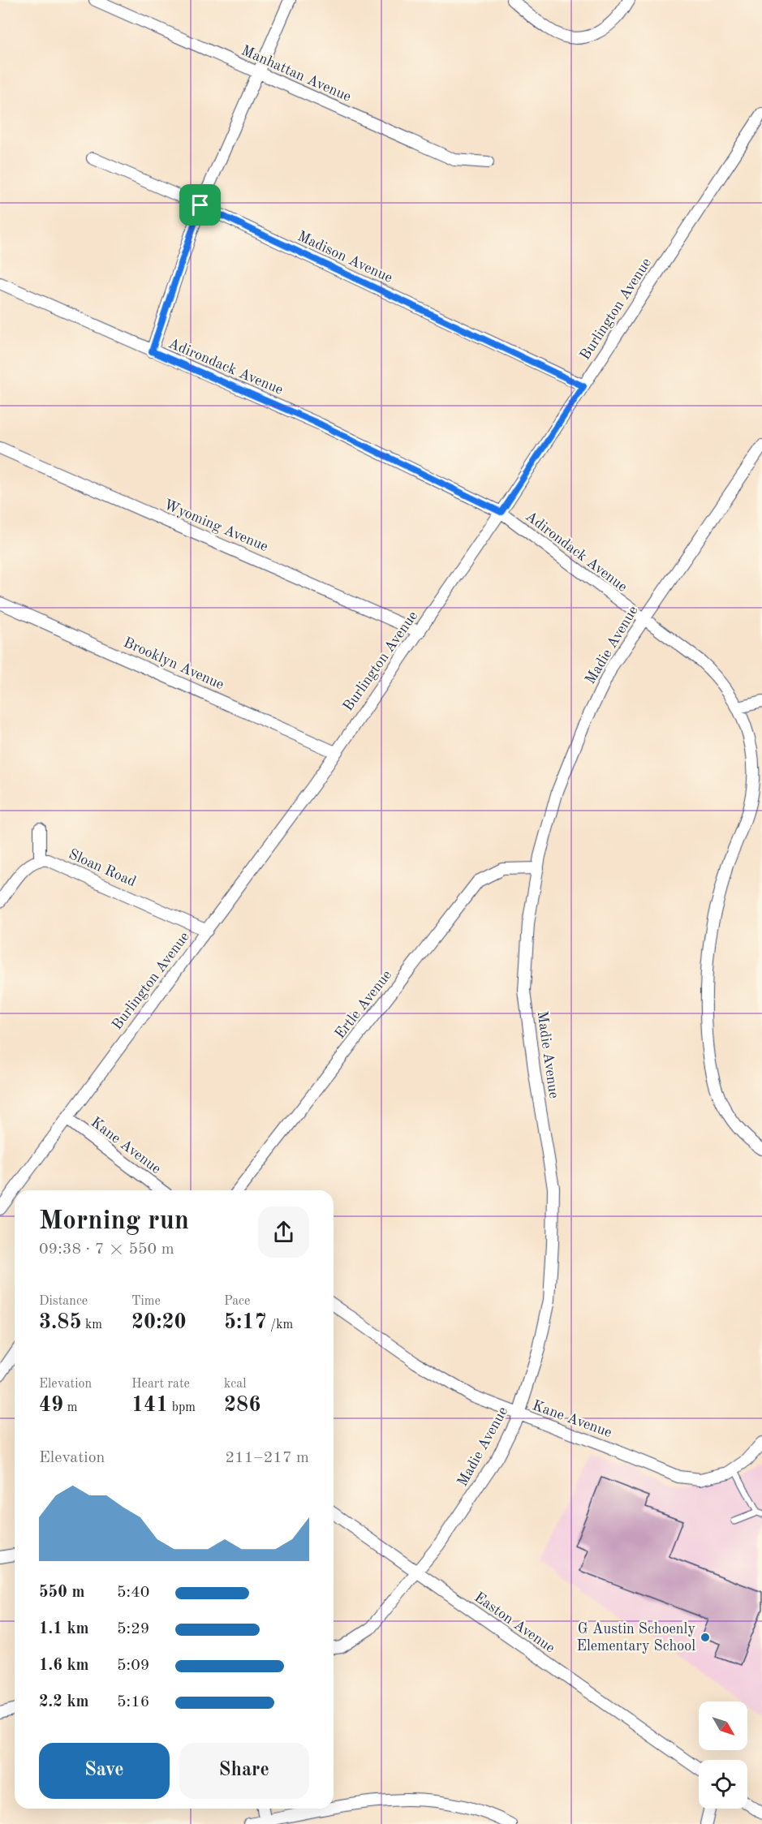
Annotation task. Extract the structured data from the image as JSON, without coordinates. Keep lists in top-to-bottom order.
{
  "streets": {
    "street": [
      "Manhattan Avenue",
      "Madison Avenue",
      "Burlington Avenue",
      "Adirondack Avenue",
      "Wyoming Avenue",
      "Madie Avenue",
      "Brooklyn Avenue",
      "Sloan Road",
      "Ertle Avenue",
      "Kane Avenue",
      "Easton Avenue"
    ]
  },
  "crossings": [
    ["Madison Avenue", "Burlington Avenue"],
    ["Burlington Avenue", "Adirondack Avenue"],
    ["Burlington Avenue", "Wyoming Avenue"],
    ["Burlington Avenue", "Brooklyn Avenue"],
    ["Burlington Avenue", "Sloan Road"],
    ["Burlington Avenue", "Kane Avenue"],
    ["Adirondack Avenue", "Madie Avenue"],
    ["Madie Avenue", "Ertle Avenue"],
    ["Madie Avenue", "Kane Avenue"],
    ["Madie Avenue", "Easton Avenue"]
  ],
  "places": ["G Austin Schoenly Elementary School"],
  "north": "bottom right",
  "page": {
    "heading": ["Morning run", "09:38 · 7 × 550 m"],
    "stats": [
      ["Distance", "3.85 km"],
      ["Time", "20:20"],
      ["Pace", "5:17 /km"],
      ["Elevation", "49 m"],
      ["Heart rate", "141 bpm"],
      ["kcal", "286"]
    ],
    "chart": ["Elevation", "211–217 m"],
    "list": [
      {
        "name": "550 m",
        "note": "5:40"
      },
      {
        "name": "1.1 km",
        "note": "5:29"
      },
      {
        "name": "1.6 km",
        "note": "5:09"
      },
      {
        "name": "2.2 km",
        "note": "5:16"
      }
    ],
    "buttons": ["Save", "Share"]
  }
}
